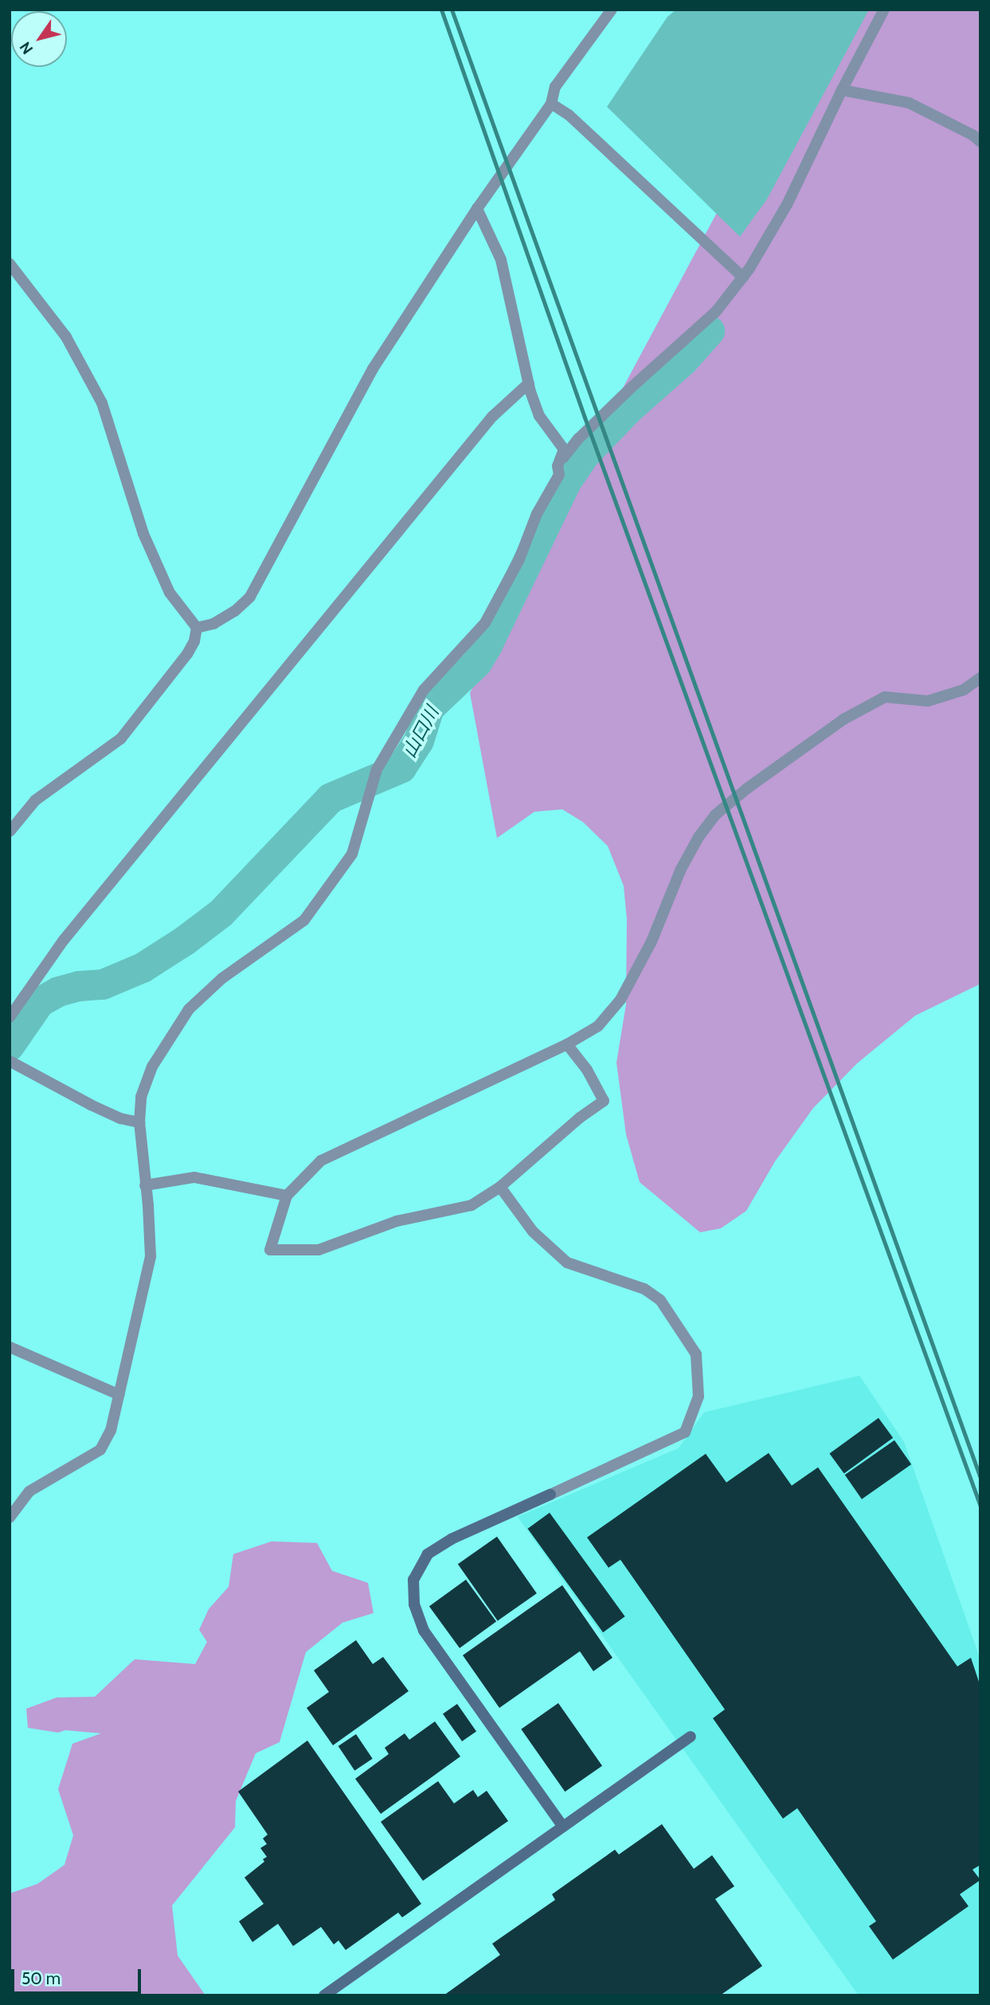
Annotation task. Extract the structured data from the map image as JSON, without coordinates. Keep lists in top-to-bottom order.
{
  "water": ["山口川"],
  "scale_bar": "50 m",
  "north": "bottom left"
}
